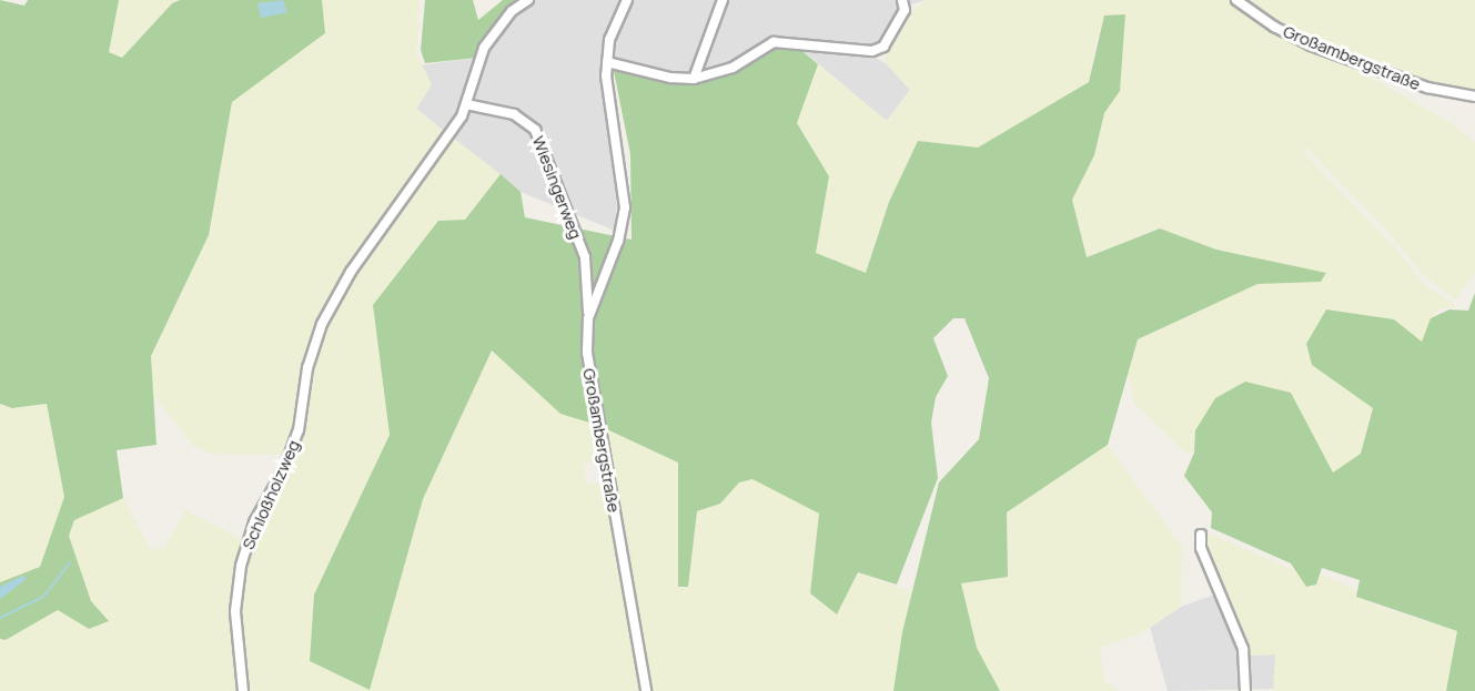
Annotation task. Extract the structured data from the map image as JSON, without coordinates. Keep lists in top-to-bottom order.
{
  "streets": {
    "street": ["Großambergstraße", "Wiesingerweg", "Schloßholzweg"]
  },
  "crossings": [
    ["Großambergstraße", "Wiesingerweg"],
    ["Wiesingerweg", "Schloßholzweg"]
  ]
}
